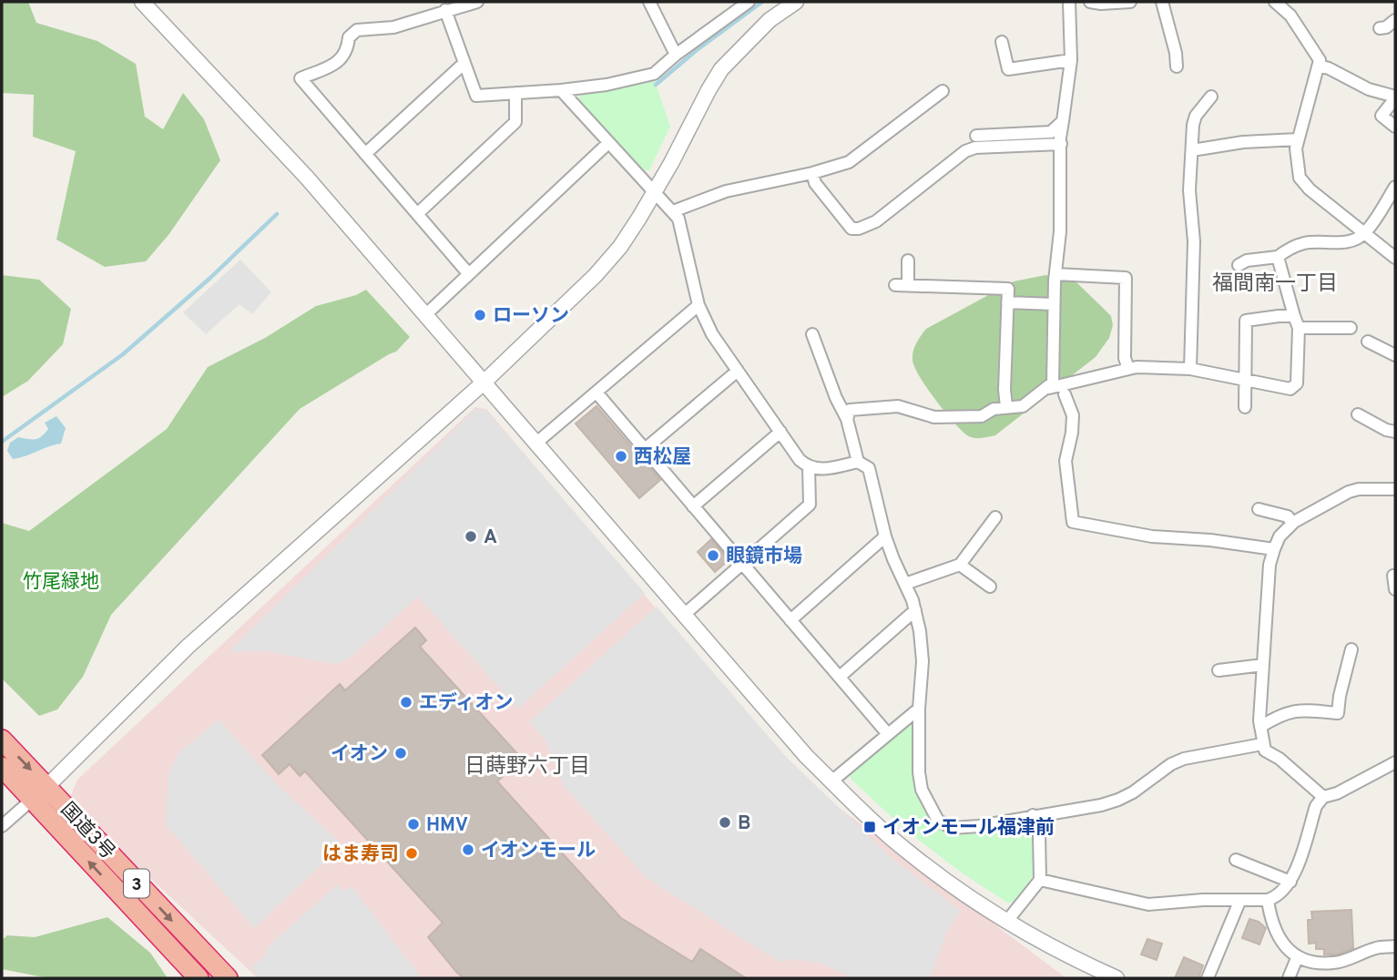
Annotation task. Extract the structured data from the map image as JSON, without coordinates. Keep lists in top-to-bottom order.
{
  "streets": {
    "highway": ["国道3号", "3"]
  },
  "districts": ["福間南一丁目", "日蒔野六丁目"],
  "parks": ["竹尾緑地"],
  "places": {
    "other": [
      "ローソン",
      "西松屋",
      "A",
      "眼鏡市場",
      "エディオン",
      "イオン",
      "B",
      "HMV",
      "イオンモール",
      "はま寿司"
    ],
    "transit": ["イオンモール福津前"]
  }
}
